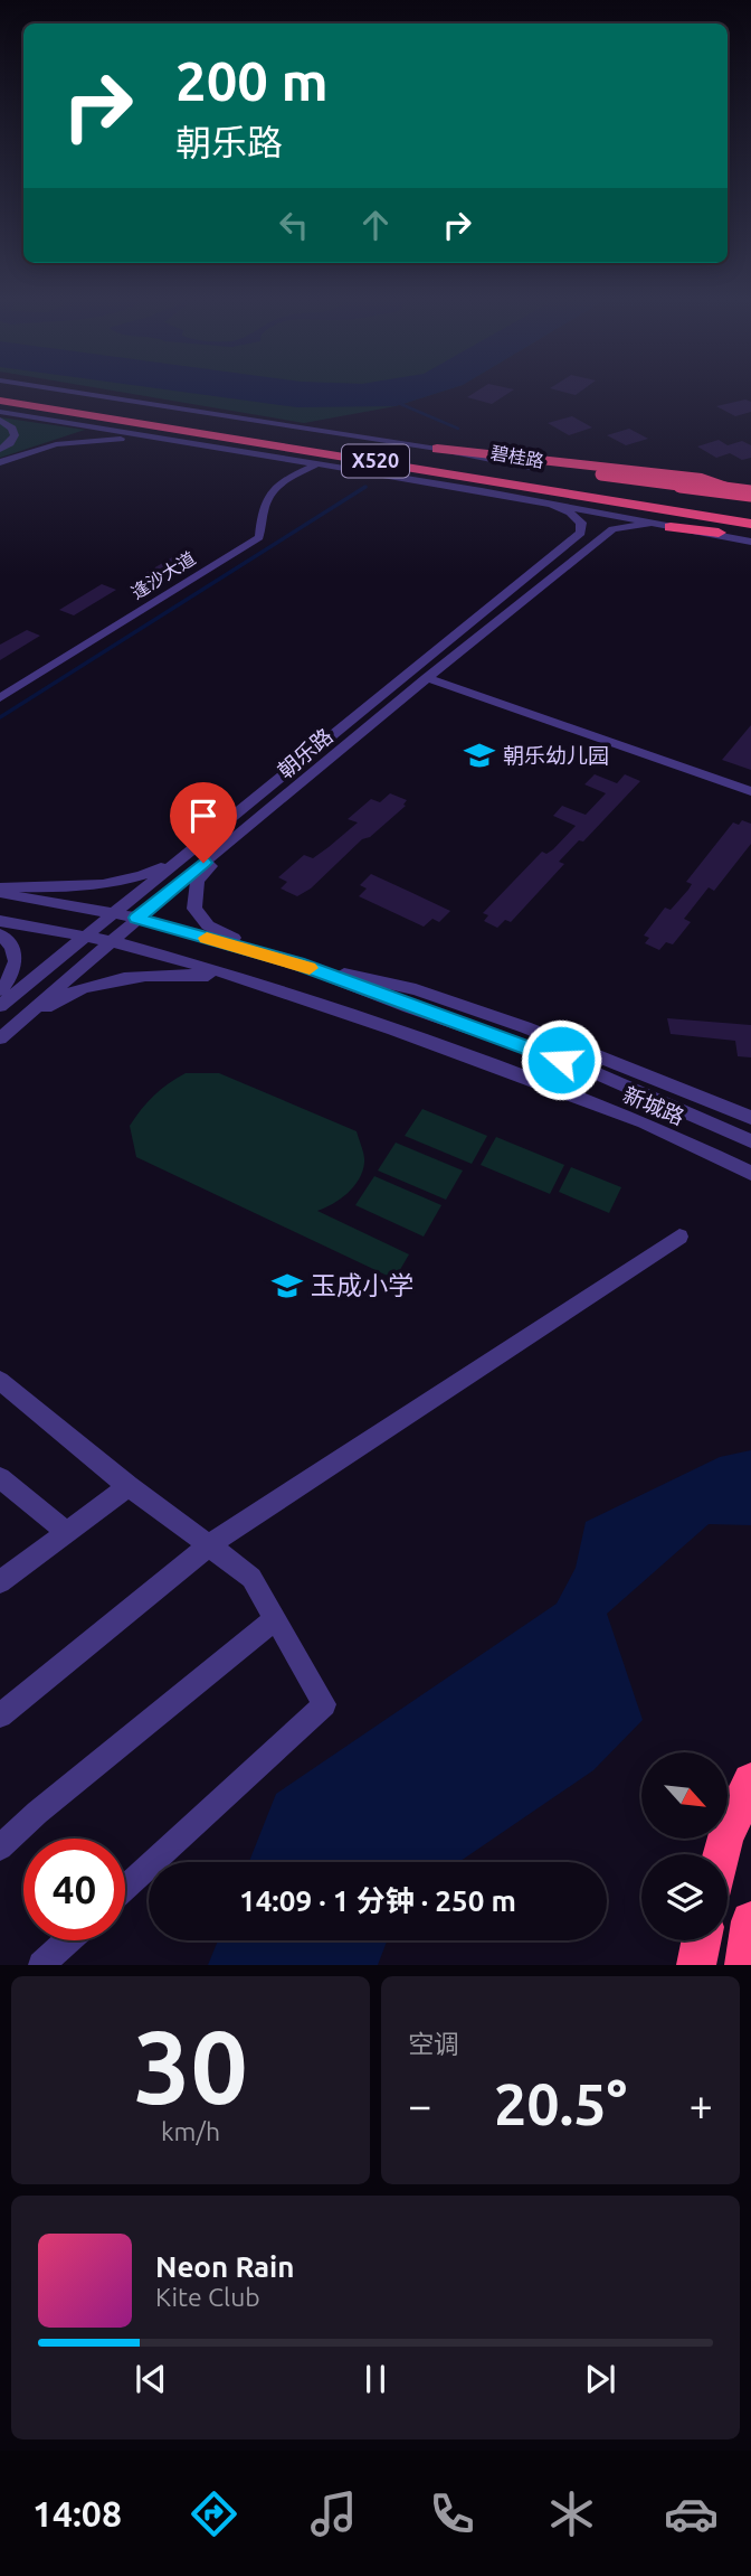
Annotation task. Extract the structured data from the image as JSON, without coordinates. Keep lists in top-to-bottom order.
{
  "streets": {
    "highway": ["碧桂路", "X520"],
    "street": ["逢沙大道", "朝乐路", "新城路"]
  },
  "crossings": [
    ["朝乐路", "新城路"]
  ],
  "places": {
    "school or university": ["朝乐幼儿园", "玉成小学"]
  },
  "north": "bottom right",
  "page": {
    "turn": ["200 m", "朝乐路"],
    "limit": "40",
    "trip": "14:09 · 1 分钟 · 250 m",
    "tile": [
      ["30", "km/h"],
      "空调"
    ],
    "heat": ["−", "20.5°", "+"],
    "song": ["Neon Rain", "Kite Club"],
    "tabs": "14:08"
  }
}
